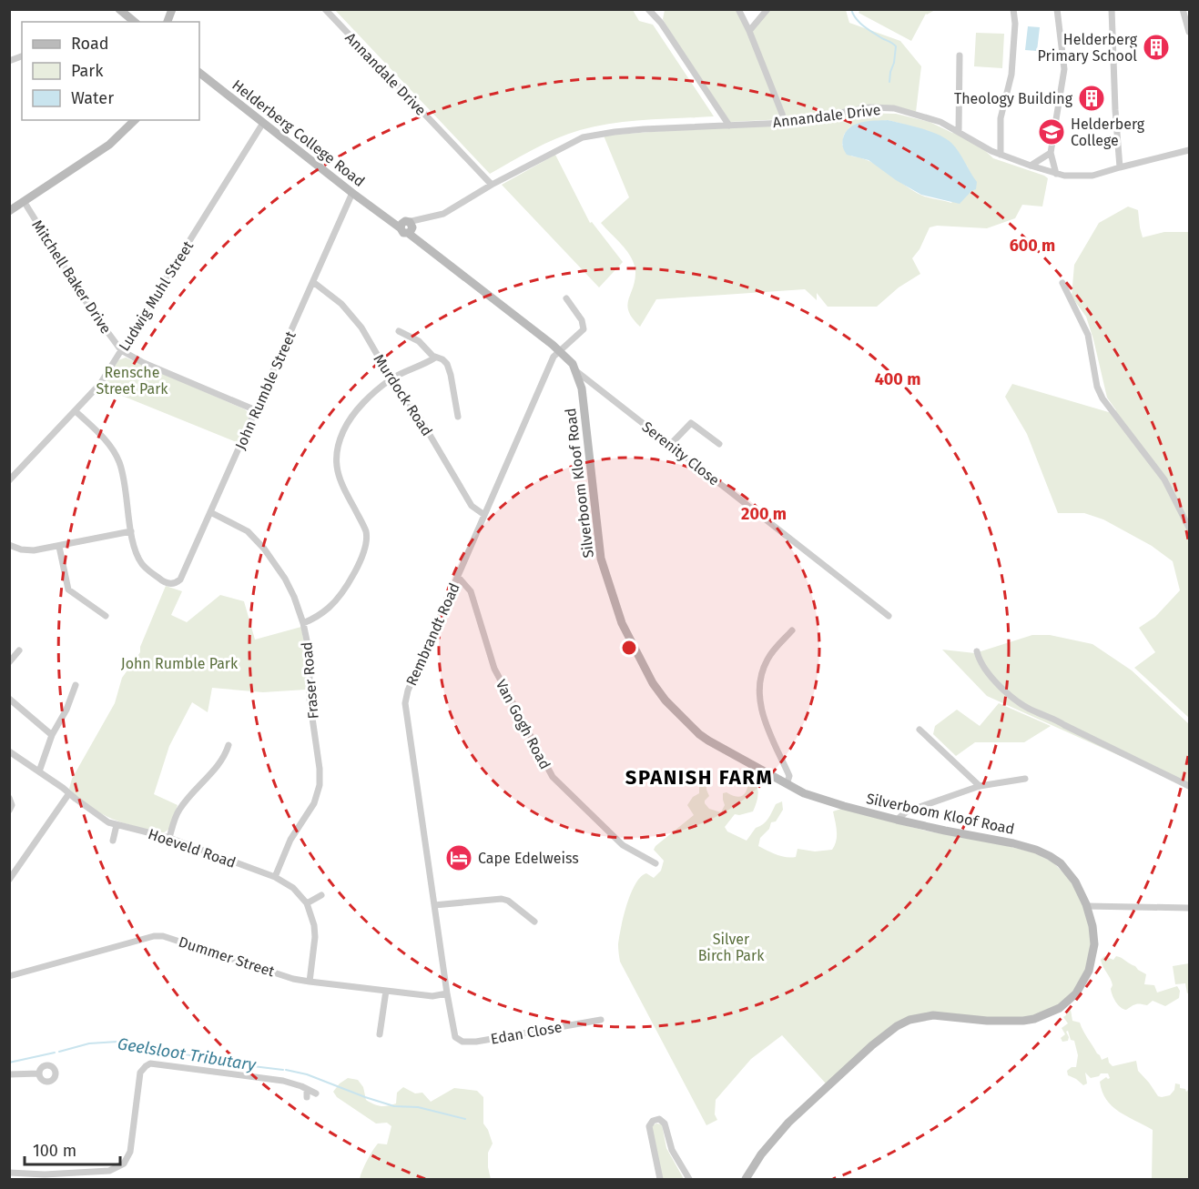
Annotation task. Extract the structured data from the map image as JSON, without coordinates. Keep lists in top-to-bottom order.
{
  "streets": {
    "street": [
      "Annandale Drive",
      "Helderberg College Road",
      "Mitchell Baker Drive",
      "Ludwig Muhl Street",
      "John Rumble Street",
      "Murdock Road",
      "Serenity Close",
      "Silverboom Kloof Road",
      "Rembrandt Road",
      "Fraser Road",
      "Van Gogh Road",
      "Hoeveld Road",
      "Dummer Street",
      "Edan Close"
    ]
  },
  "crossings": [
    ["Annandale Drive", "Helderberg College Road"],
    ["Helderberg College Road", "Ludwig Muhl Street"],
    ["Helderberg College Road", "John Rumble Street"],
    ["Helderberg College Road", "Silverboom Kloof Road"],
    ["Helderberg College Road", "Rembrandt Road"],
    ["Mitchell Baker Drive", "Ludwig Muhl Street"],
    ["John Rumble Street", "Murdock Road"],
    ["John Rumble Street", "Fraser Road"],
    ["Murdock Road", "Rembrandt Road"],
    ["Serenity Close", "Silverboom Kloof Road"],
    ["Silverboom Kloof Road", "Rembrandt Road"],
    ["Rembrandt Road", "Van Gogh Road"],
    ["Rembrandt Road", "Dummer Street"],
    ["Rembrandt Road", "Edan Close"],
    ["Fraser Road", "Hoeveld Road"],
    ["Hoeveld Road", "Dummer Street"]
  ],
  "districts": ["SPANISH FARM"],
  "water": ["Geelsloot Tributary"],
  "parks": ["Rensche Street Park", "John Rumble Park", "Silver Birch Park"],
  "places": {
    "building": ["Helderberg Primary School", "Theology Building"],
    "school or university": ["Helderberg College"],
    "hotel": ["Cape Edelweiss"]
  },
  "legend": ["Road", "Park", "Water"],
  "scale_bar": "100 m",
  "rings": ["600 m", "400 m", "200 m"]
}
